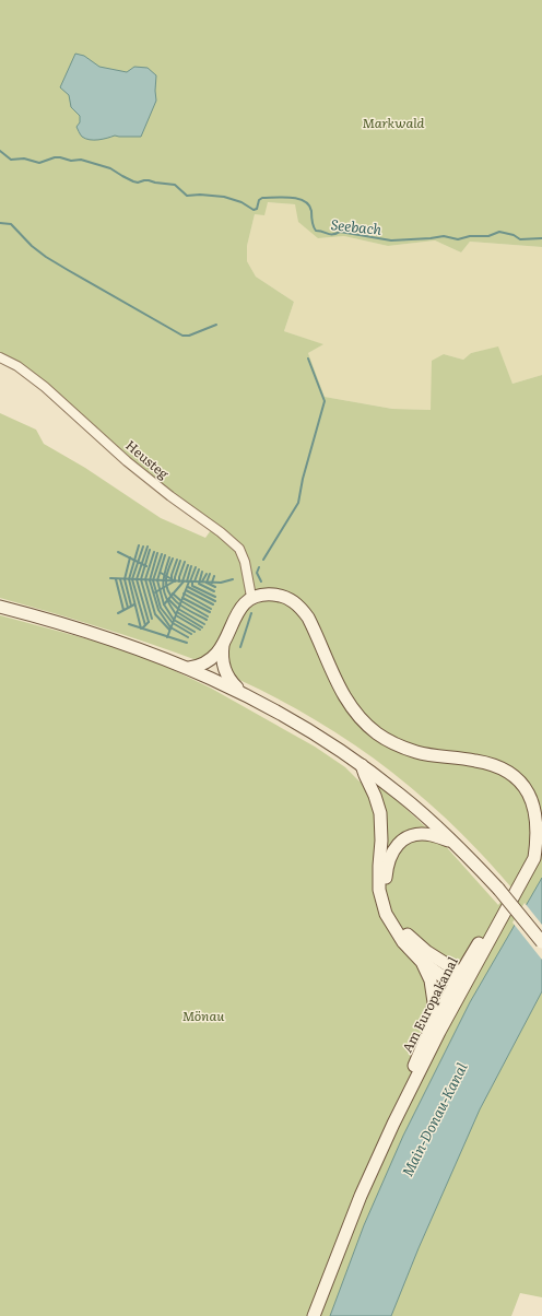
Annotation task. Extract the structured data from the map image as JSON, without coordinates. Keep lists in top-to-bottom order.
{
  "streets": {
    "main road": ["Am Europakanal"],
    "street": ["Heusteg"]
  },
  "crossings": [
    ["Heusteg", "Am Europakanal"]
  ],
  "water": ["Seebach", "Main-Donau-Kanal"],
  "parks": ["Markwald", "Mönau"]
}
